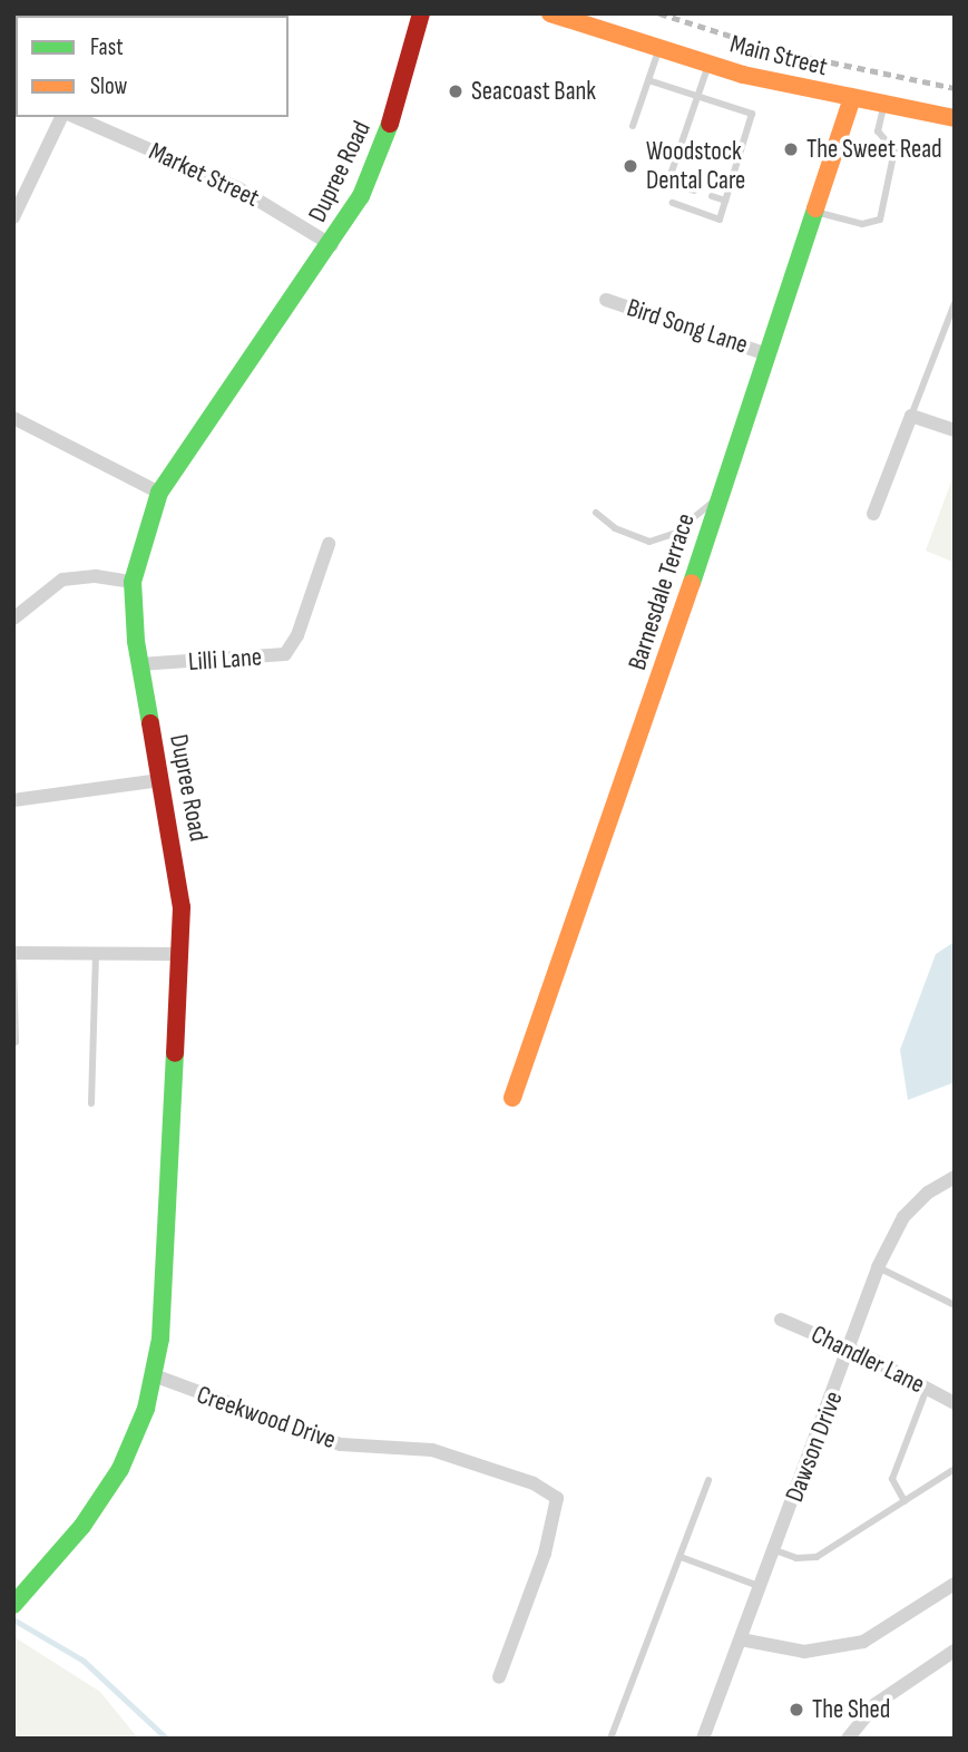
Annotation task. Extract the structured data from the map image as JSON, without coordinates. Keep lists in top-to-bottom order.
{
  "streets": {
    "street": [
      "Main Street",
      "Dupree Road",
      "Market Street",
      "Bird Song Lane",
      "Barnesdale Terrace",
      "Lilli Lane",
      "Chandler Lane",
      "Creekwood Drive",
      "Dawson Drive"
    ]
  },
  "crossings": [
    ["Main Street", "Barnesdale Terrace"],
    ["Dupree Road", "Market Street"],
    ["Dupree Road", "Lilli Lane"],
    ["Dupree Road", "Creekwood Drive"],
    ["Bird Song Lane", "Barnesdale Terrace"],
    ["Chandler Lane", "Dawson Drive"]
  ],
  "places": [
    "Seacoast Bank",
    "The Sweet Read",
    "Woodstock Dental Care",
    "The Shed"
  ],
  "legend": ["Fast", "Slow"]
}
